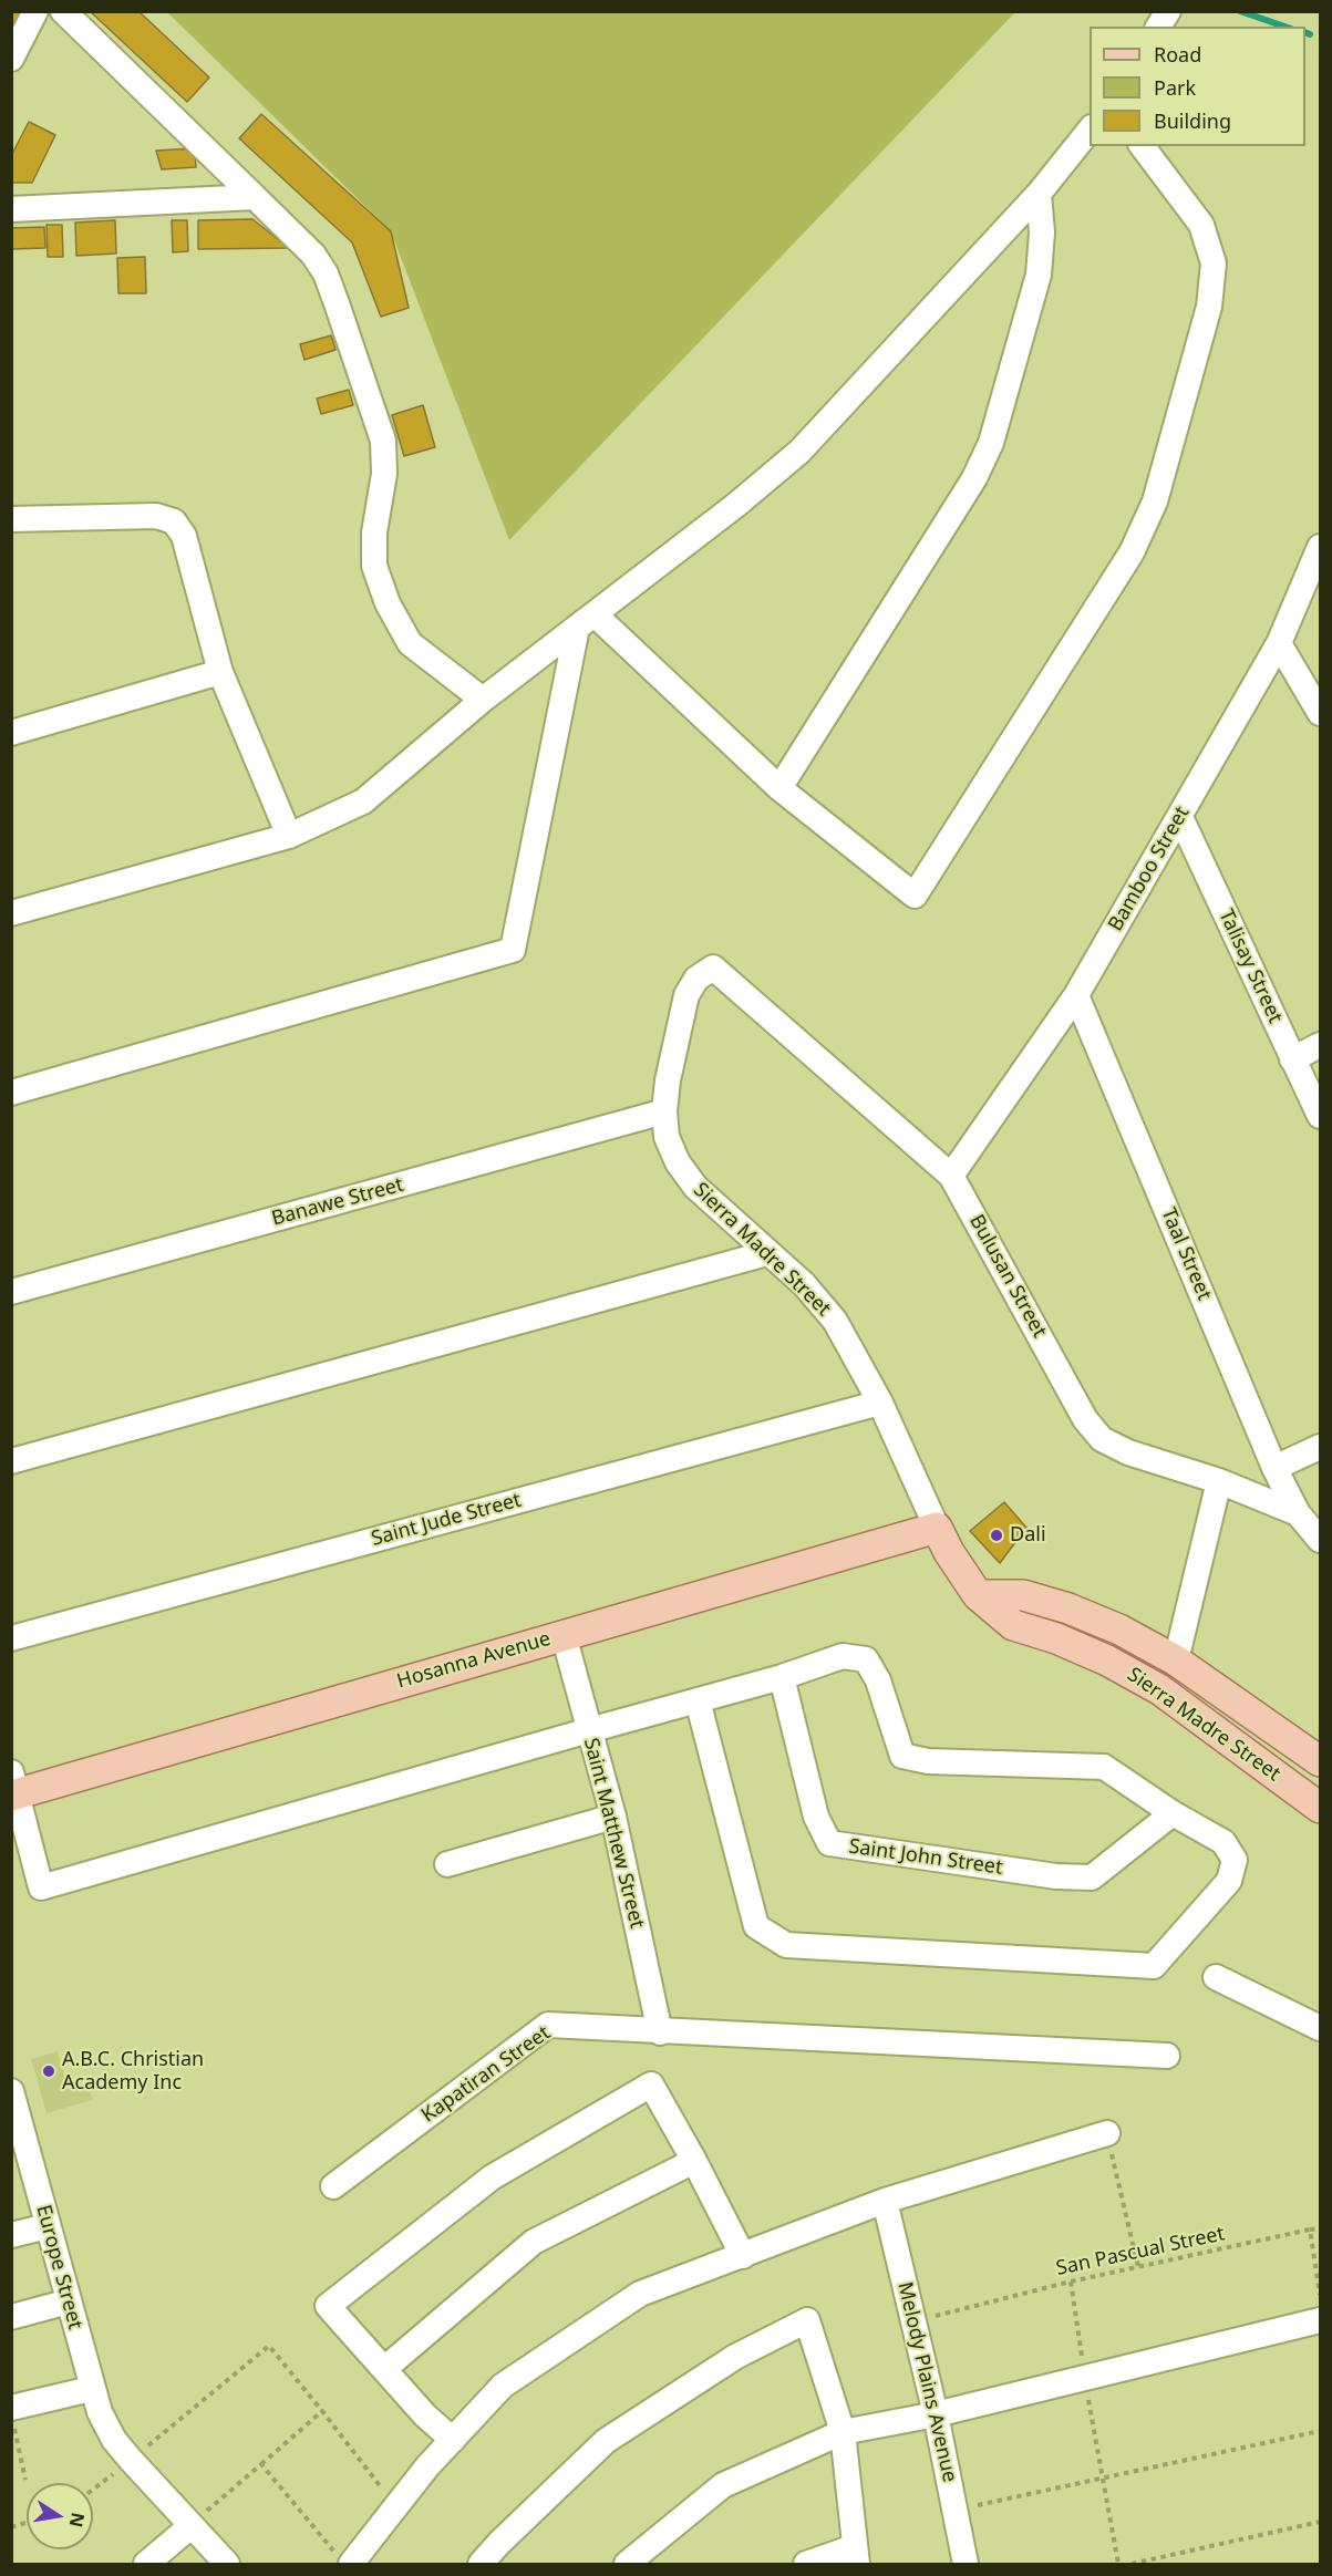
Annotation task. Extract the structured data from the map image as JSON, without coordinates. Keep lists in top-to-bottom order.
{
  "streets": {
    "main road": ["Sierra Madre Street", "Hosanna Avenue"],
    "street": [
      "Bamboo Street",
      "Talisay Street",
      "Banawe Street",
      "Taal Street",
      "Bulusan Street",
      "Saint Jude Street",
      "Saint Matthew Street",
      "Saint John Street",
      "Kapatiran Street",
      "Europe Street",
      "Melody Plains Avenue"
    ],
    "path": ["San Pascual Street"]
  },
  "crossings": [
    ["Bamboo Street", "Talisay Street"],
    ["Bamboo Street", "Taal Street"],
    ["Bamboo Street", "Bulusan Street"],
    ["Banawe Street", "Sierra Madre Street"],
    ["Sierra Madre Street", "Bulusan Street"],
    ["Sierra Madre Street", "Saint Jude Street"],
    ["Sierra Madre Street", "Hosanna Avenue"],
    ["Taal Street", "Bulusan Street"],
    ["Hosanna Avenue", "Saint Matthew Street"],
    ["Saint Matthew Street", "Kapatiran Street"],
    ["San Pascual Street", "Melody Plains Avenue"]
  ],
  "places": ["Dali", "A.B.C. Christian Academy Inc"],
  "legend": ["Road", "Park", "Building"],
  "north": "right"
}
